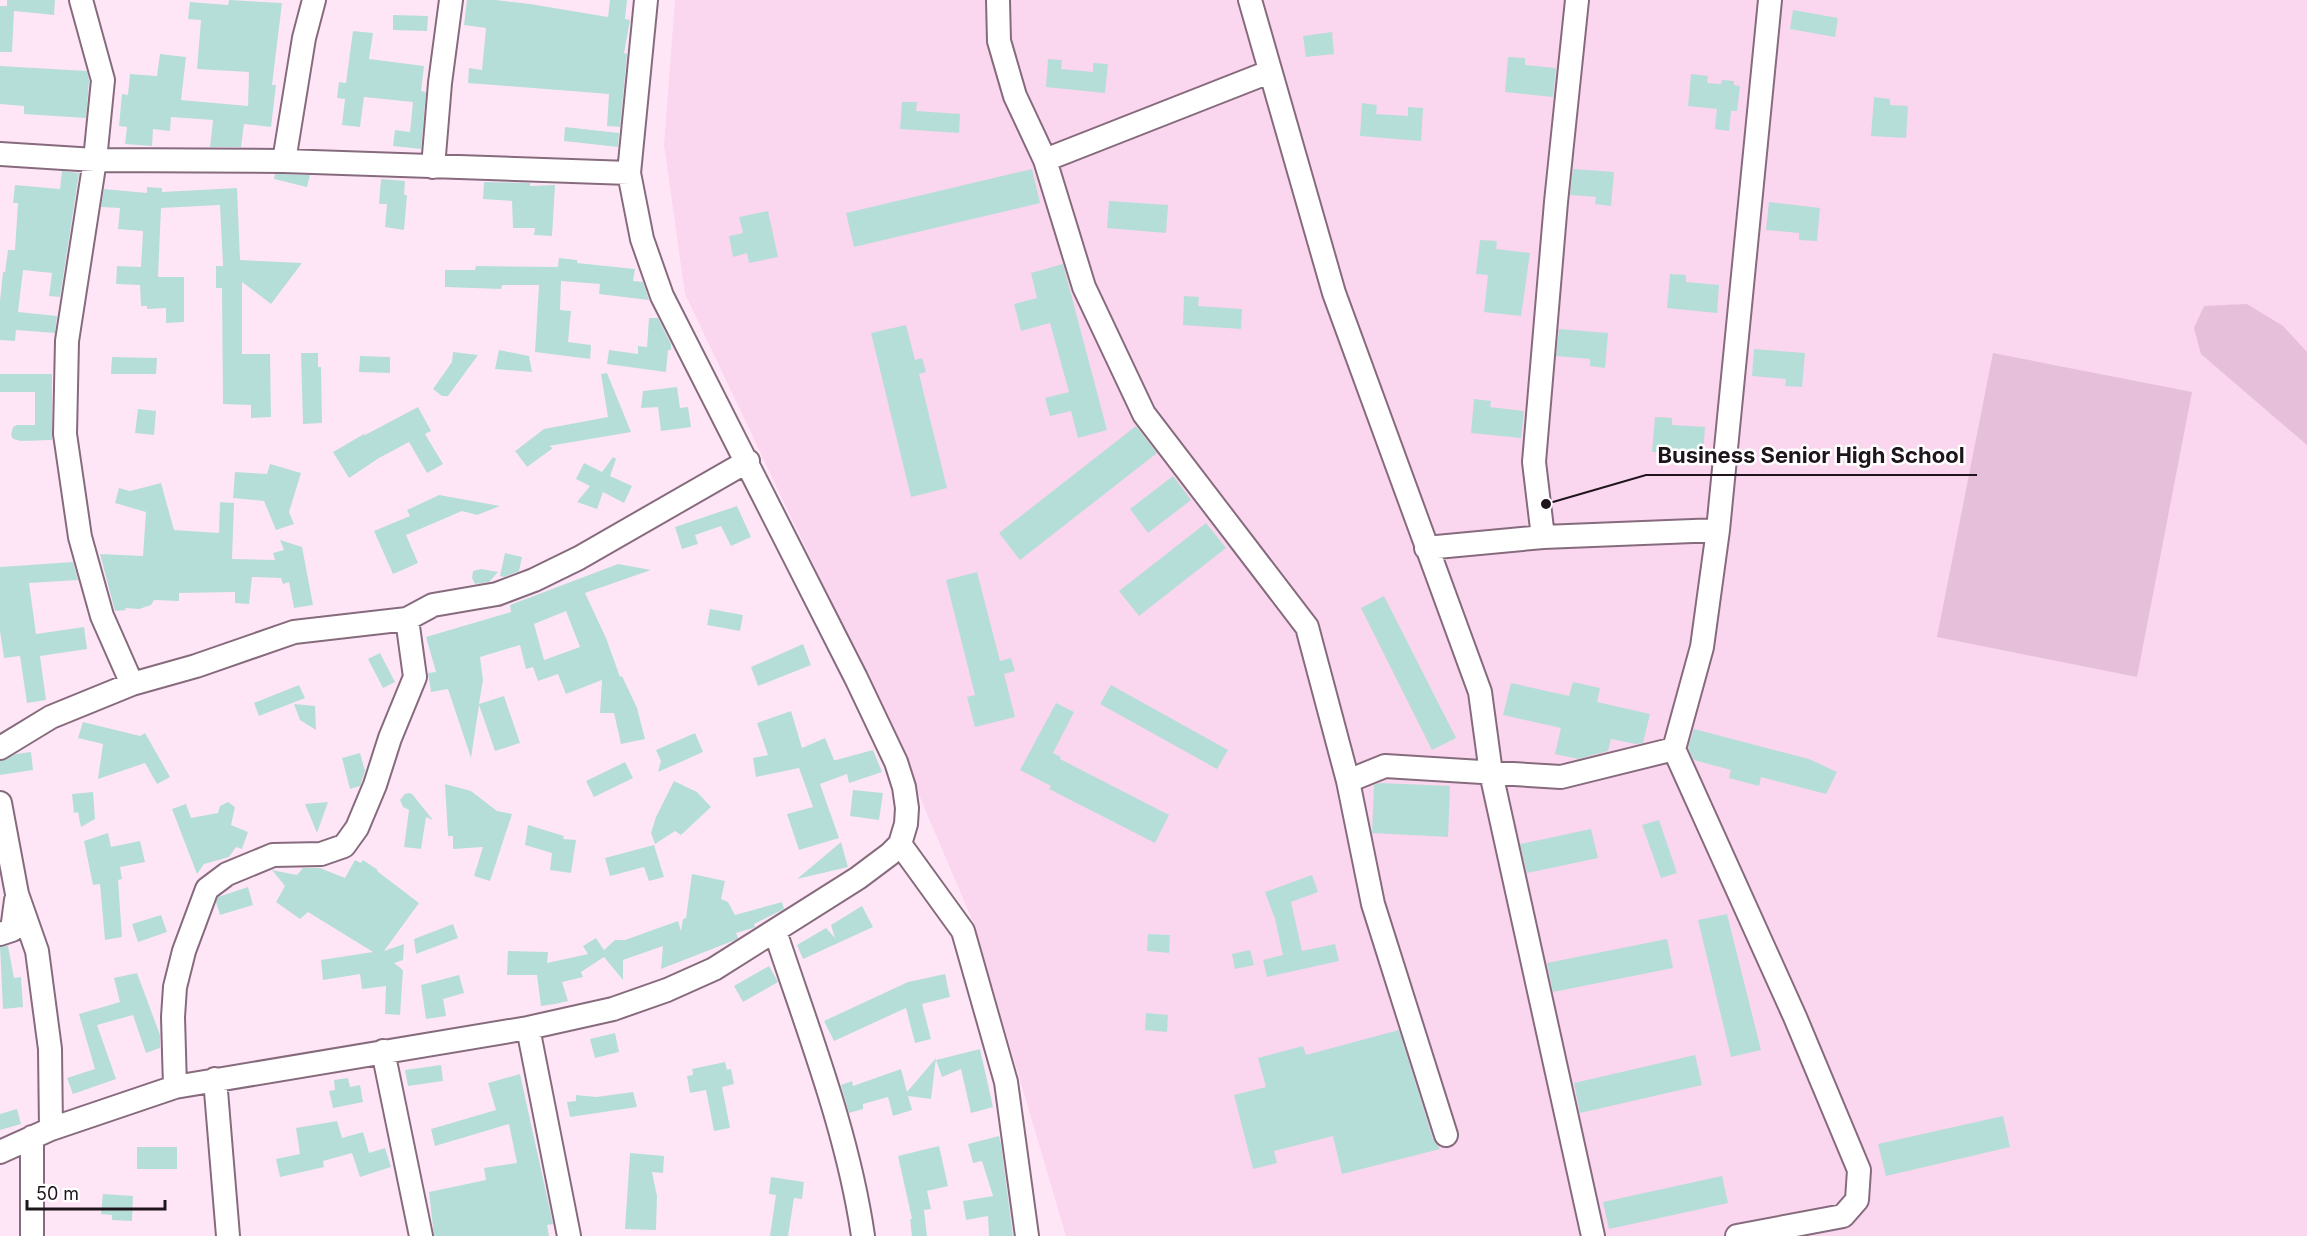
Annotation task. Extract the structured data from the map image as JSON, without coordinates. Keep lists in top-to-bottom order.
{
  "places": ["Business Senior High School"],
  "scale_bar": "50 m"
}
